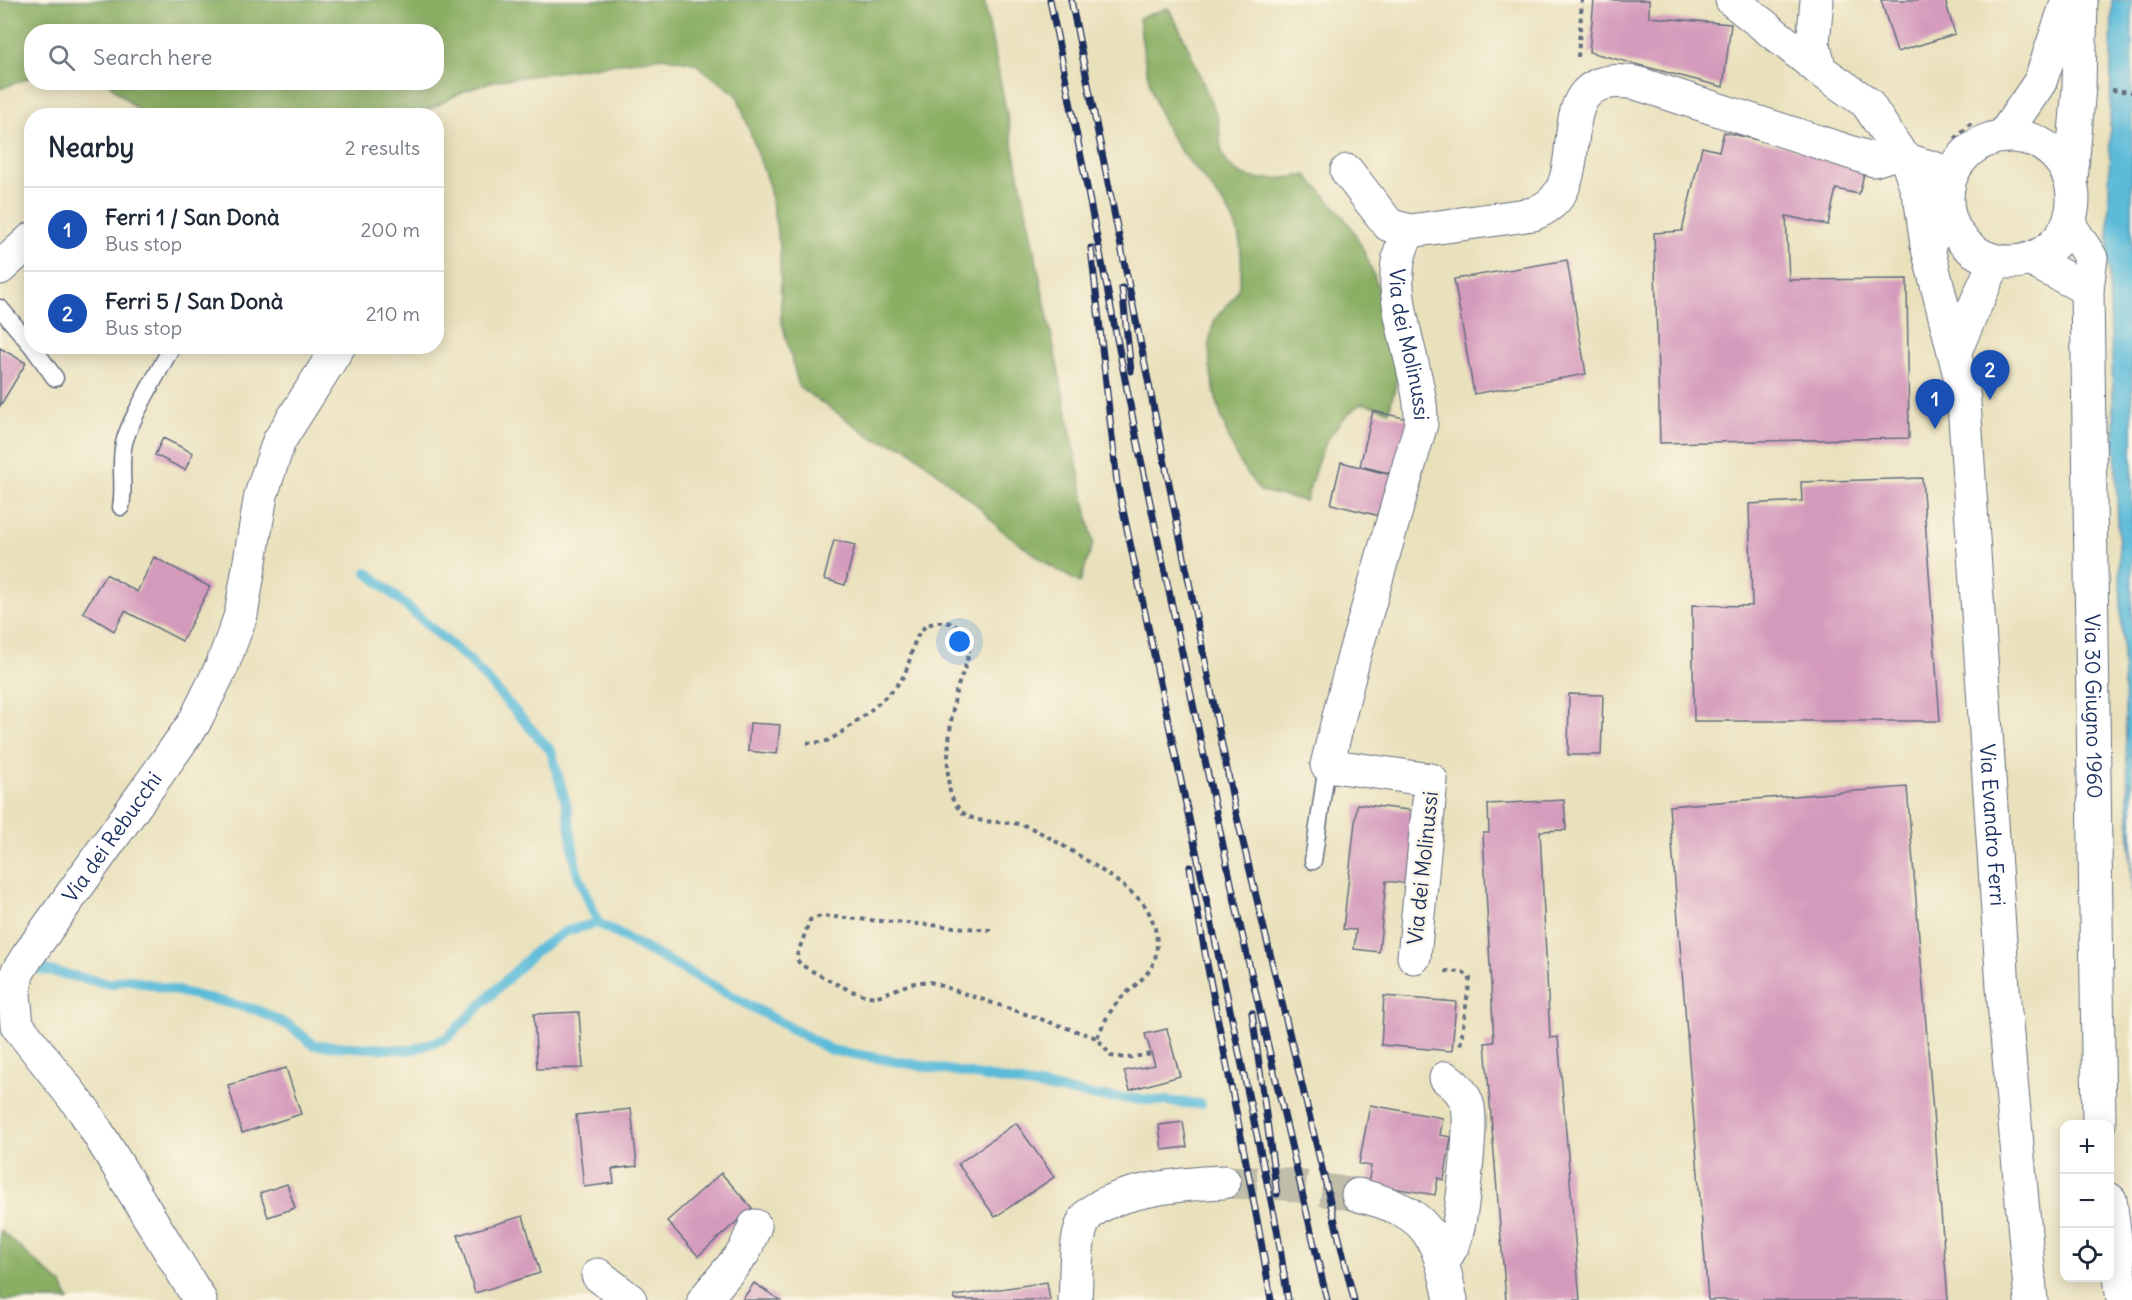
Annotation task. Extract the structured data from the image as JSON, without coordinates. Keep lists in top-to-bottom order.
{
  "streets": {
    "street": [
      "Via dei Molinussi",
      "Via 30 Giugno 1960",
      "Via Evandro Ferri",
      "Via dei Rebucchi"
    ]
  },
  "page": {
    "search": "Search here",
    "heading": ["Nearby", "2 results"],
    "list": [
      {
        "mark": "1",
        "name": "Ferri 1 / San Donà",
        "note": "Bus stop",
        "value": "200 m"
      },
      {
        "mark": "2",
        "name": "Ferri 5 / San Donà",
        "note": "Bus stop",
        "value": "210 m"
      }
    ],
    "pins": ["2", "1"],
    "map_buttons": ["+", "−"]
  }
}
